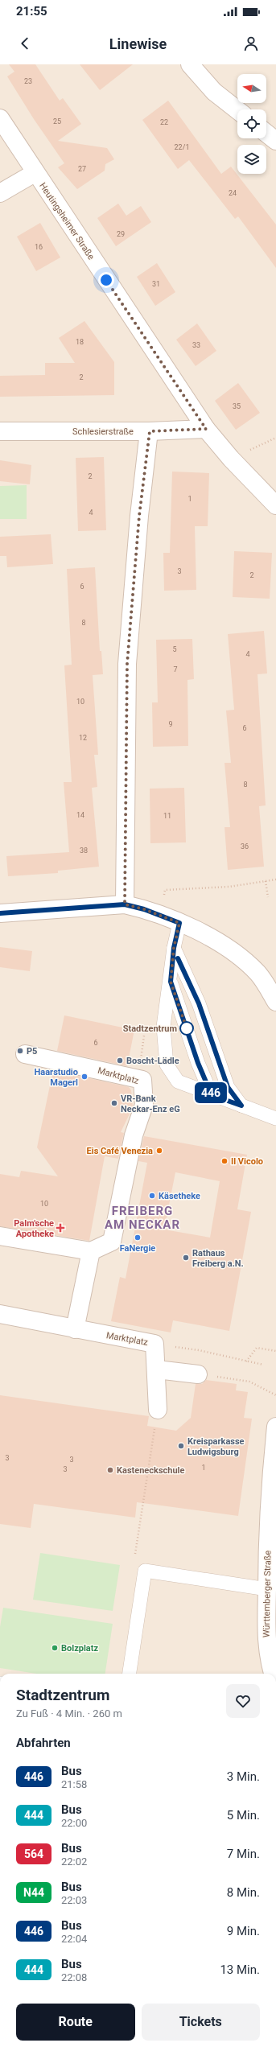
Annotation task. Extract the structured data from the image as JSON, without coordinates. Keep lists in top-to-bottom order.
{
  "streets": {
    "street": [
      "Heutingsheimer Straße",
      "Schlesierstraße",
      "Marktplatz",
      "Württemberger Straße"
    ]
  },
  "crossings": [
    ["Heutingsheimer Straße", "Schlesierstraße"]
  ],
  "districts": ["FREIBERG AM NECKAR"],
  "places": {
    "other": [
      "Stadtzentrum",
      "P5",
      "Boscht-Lädle",
      "Haarstudio Magerl",
      "VR-Bank Neckar-Enz eG",
      "Eis Café Venezia",
      "Il Vicolo",
      "Käsetheke",
      "FaNergie",
      "Rathaus Freiberg a.N.",
      "Kreisparkasse Ludwigsburg",
      "Kasteneckschule",
      "Bolzplatz"
    ],
    "health": ["Palm'sche Apotheke"]
  },
  "lines": ["bus line 446"],
  "house_numbers": [
    "23",
    "25",
    "22",
    "22/1",
    "27",
    "24",
    "29",
    "16",
    "31",
    "18",
    "33",
    "2",
    "35",
    "2",
    "1",
    "4",
    "3",
    "2",
    "6",
    "8",
    "5",
    "4",
    "7",
    "10",
    "9",
    "6",
    "12",
    "8",
    "14",
    "11",
    "36",
    "38",
    "6",
    "10",
    "3",
    "3",
    "1",
    "3"
  ],
  "north": "left",
  "page": {
    "status": "21:55",
    "header": "Linewise",
    "on_map": "446",
    "heading": [
      ["Stadtzentrum", "Zu Fuß · 4 Min. · 260 m"],
      "Abfahrten"
    ],
    "list": [
      {
        "mark": "446",
        "name": "Bus",
        "note": "21:58",
        "value": "3 Min."
      },
      {
        "mark": "444",
        "name": "Bus",
        "note": "22:00",
        "value": "5 Min."
      },
      {
        "mark": "564",
        "name": "Bus",
        "note": "22:02",
        "value": "7 Min."
      },
      {
        "mark": "N44",
        "name": "Bus",
        "note": "22:03",
        "value": "8 Min."
      },
      {
        "mark": "446",
        "name": "Bus",
        "note": "22:04",
        "value": "9 Min."
      },
      {
        "mark": "444",
        "name": "Bus",
        "note": "22:08",
        "value": "13 Min."
      }
    ],
    "buttons": ["Route", "Tickets"]
  }
}
